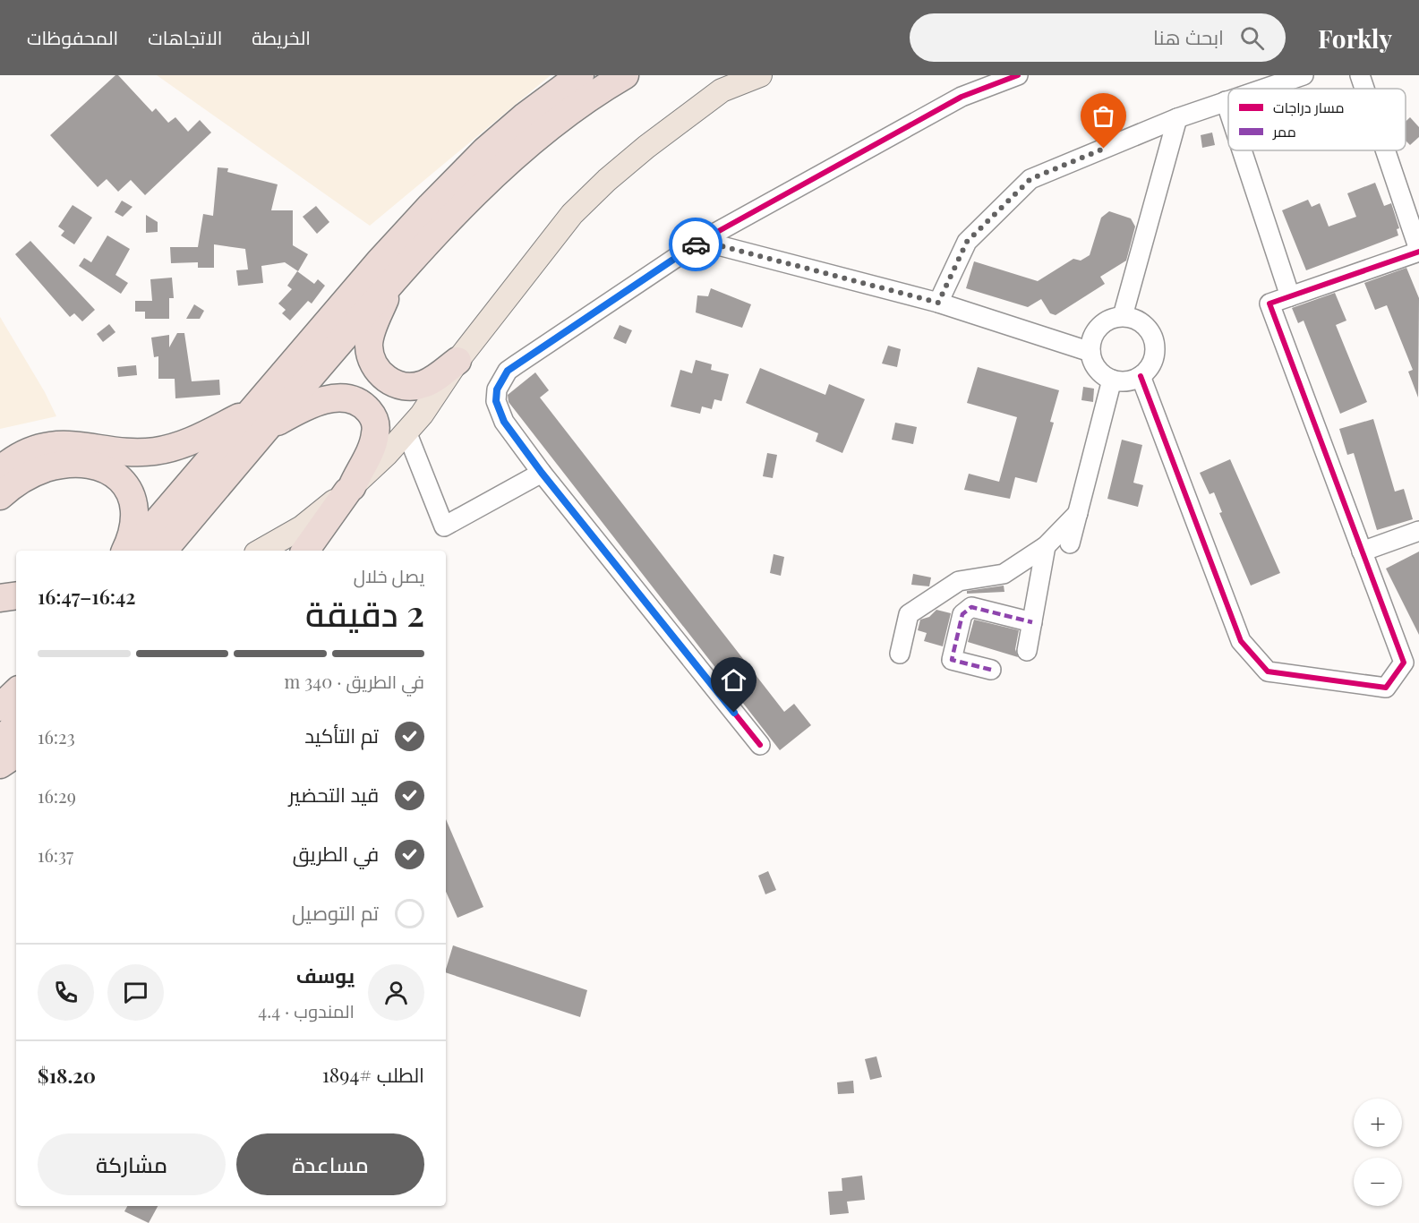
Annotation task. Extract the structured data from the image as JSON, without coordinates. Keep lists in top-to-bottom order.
{
  "legend": ["مسار دراجات", "ممر"],
  "page": {
    "header": "Forkly",
    "search": "ابحث هنا",
    "nav": ["الخريطة", "الاتجاهات", "المحفوظات"],
    "heading": ["2 دقيقة", "يصل خلال", "16:42–16:47"],
    "panel": [
      "يوسف",
      "المندوب · 4.4",
      "الطلب #1894",
      "$18.20"
    ],
    "bar": "في الطريق · 340 m",
    "list": [
      ["تم التأكيد", "16:23"],
      ["قيد التحضير", "16:29"],
      ["في الطريق", "16:37"],
      "تم التوصيل"
    ],
    "map_buttons": ["+", "−"],
    "buttons": ["مساعدة", "مشاركة"]
  }
}
